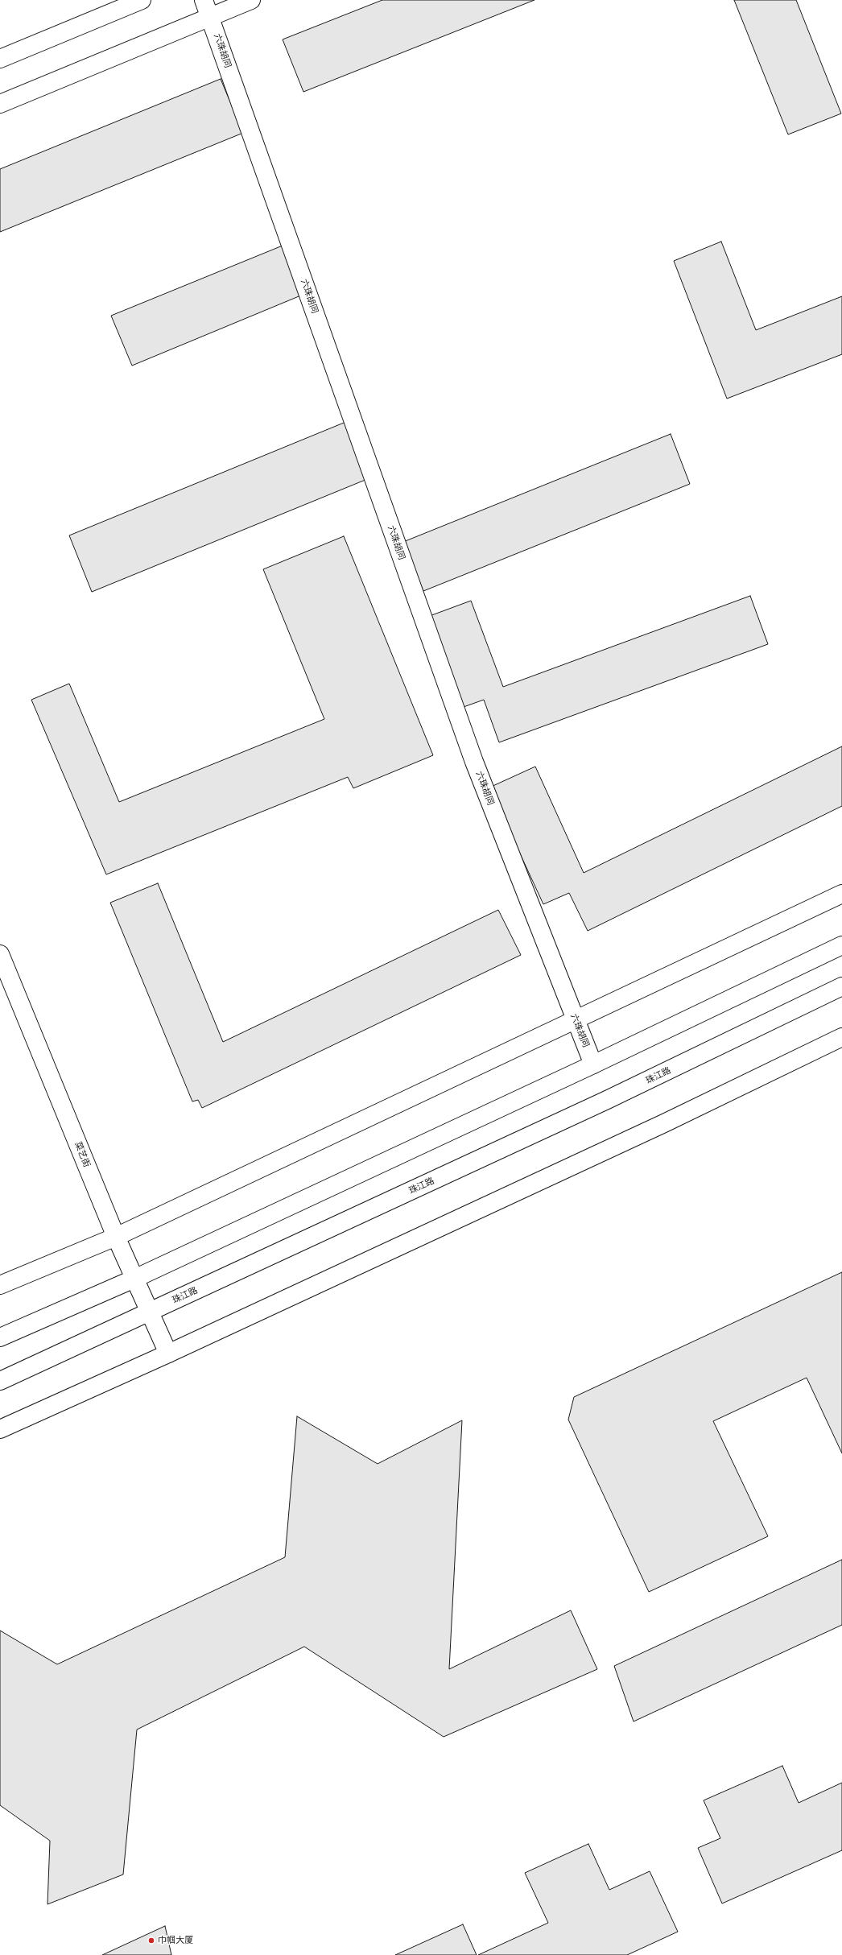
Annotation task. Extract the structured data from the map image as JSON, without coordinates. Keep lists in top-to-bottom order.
{
  "streets": {
    "main road": ["六珠胡同", "珠江路", "菜艺街"]
  },
  "crossings": [
    ["珠江路", "菜艺街"]
  ],
  "places": ["巾帼大厦"]
}
